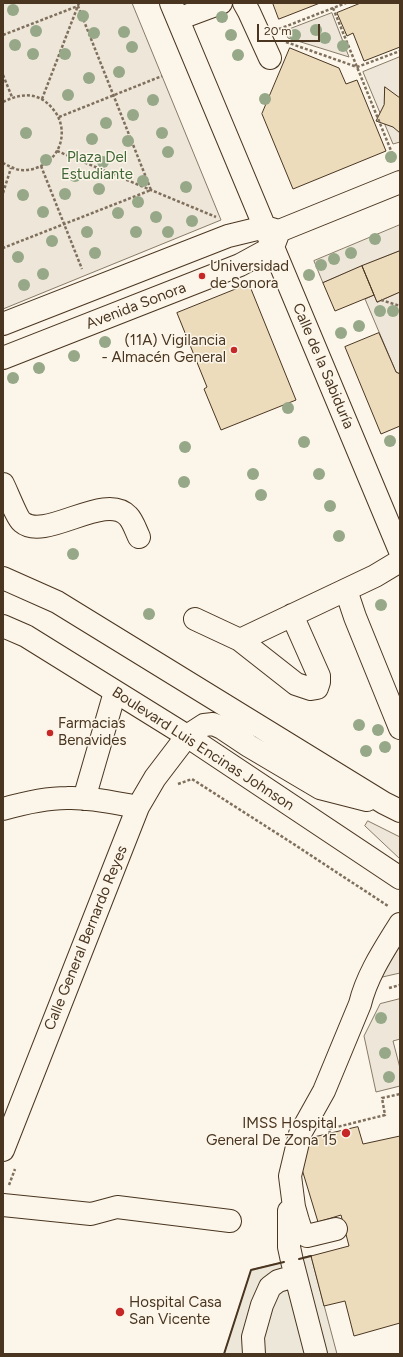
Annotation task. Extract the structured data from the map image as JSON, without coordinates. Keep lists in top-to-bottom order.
{
  "streets": {
    "main road": [
      "Avenida Sonora",
      "Calle de la Sabiduría",
      "Boulevard Luis Encinas Johnson",
      "Calle General Bernardo Reyes"
    ]
  },
  "crossings": [
    ["Avenida Sonora", "Calle de la Sabiduría"],
    ["Boulevard Luis Encinas Johnson", "Calle General Bernardo Reyes"]
  ],
  "parks": ["Plaza Del Estudiante"],
  "places": [
    "Universidad de Sonora",
    "(11A) Vigilancia - Almacén General",
    "Farmacias Benavides",
    "IMSS Hospital General De Zona 15",
    "Hospital Casa San Vicente"
  ],
  "scale_bar": "20 m"
}
